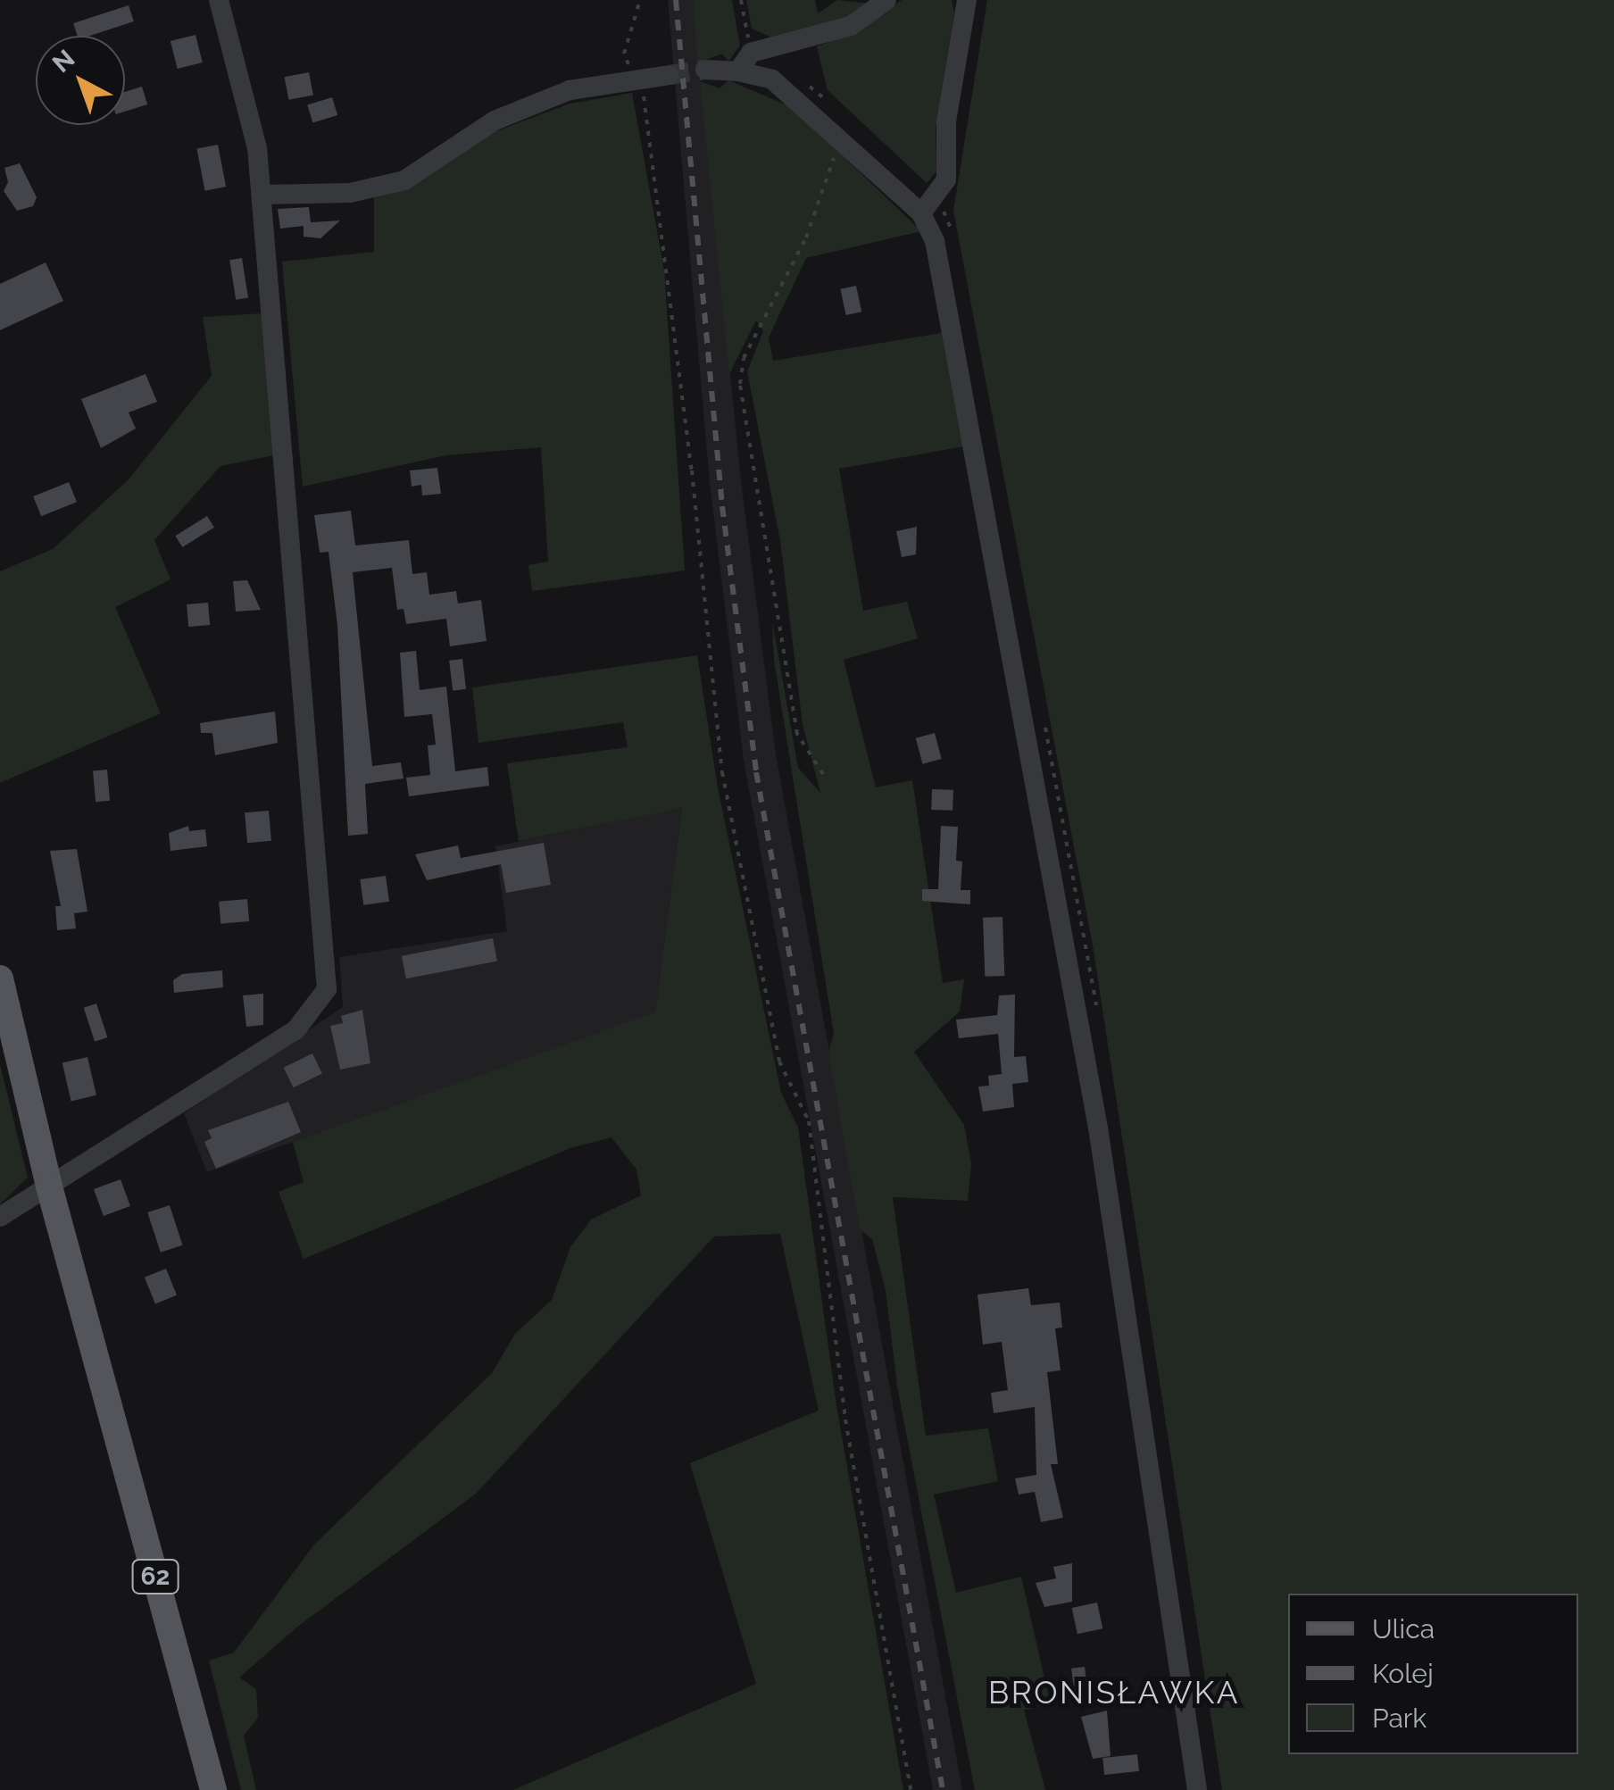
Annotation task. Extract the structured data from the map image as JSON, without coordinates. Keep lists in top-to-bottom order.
{
  "streets": {
    "main road": ["62"]
  },
  "districts": ["BRONISŁAWKA"],
  "legend": ["Ulica", "Kolej", "Park"],
  "north": "top left"
}
